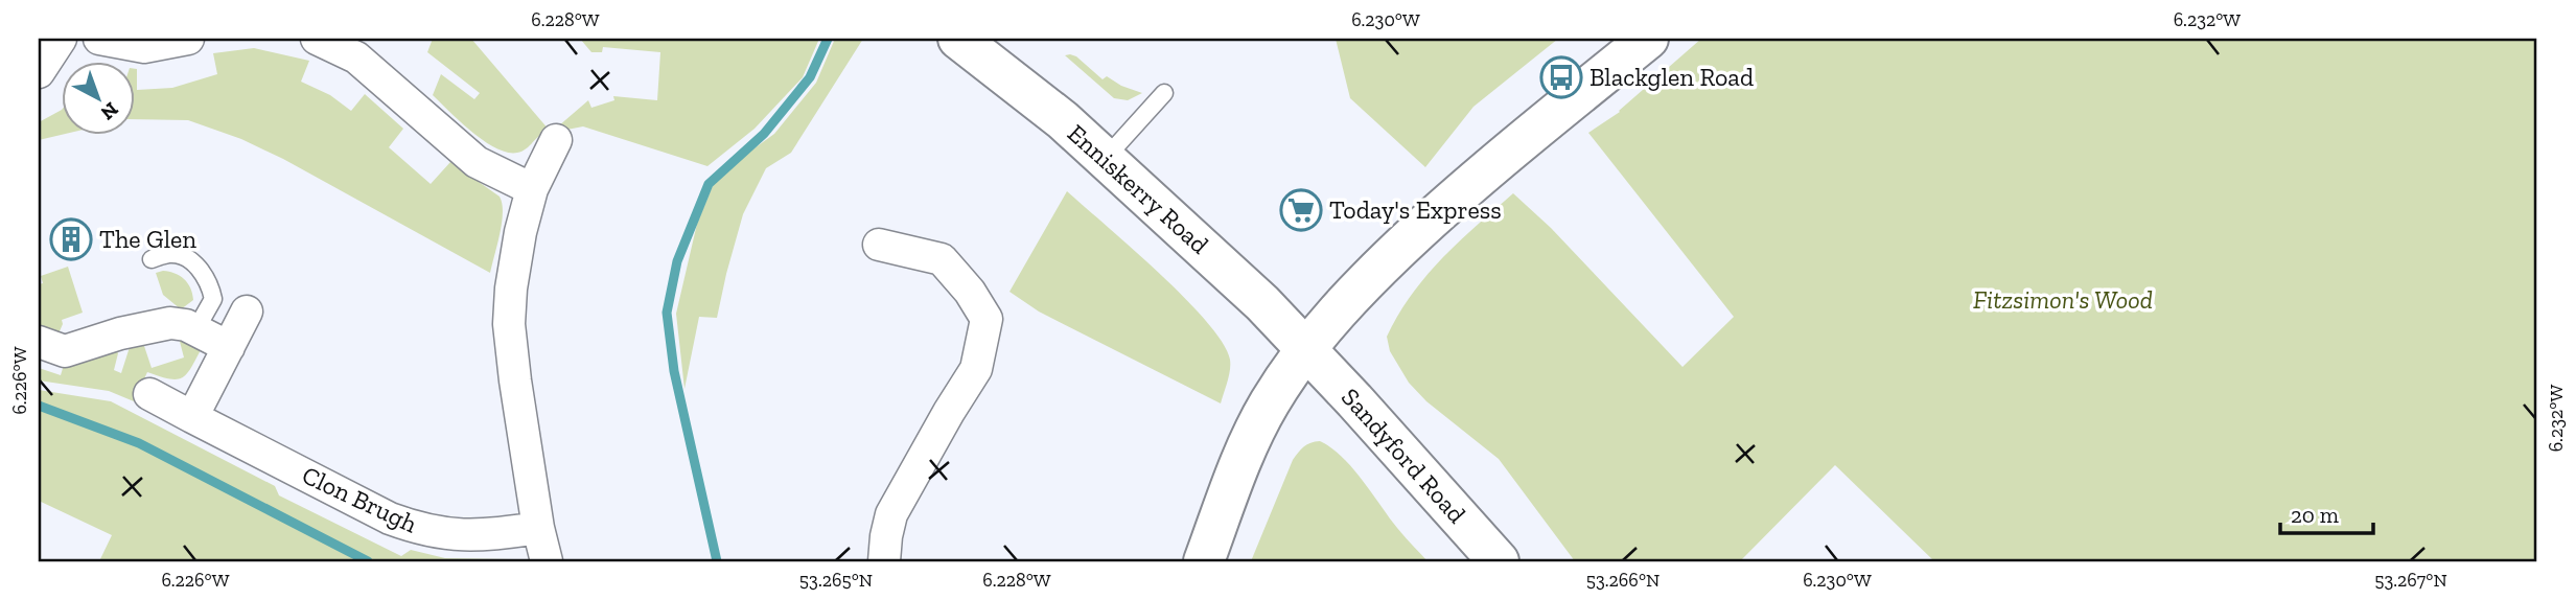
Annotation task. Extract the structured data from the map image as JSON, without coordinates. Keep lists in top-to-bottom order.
{
  "streets": {
    "main road": ["Enniskerry Road", "Sandyford Road"],
    "street": ["Clon Brugh"]
  },
  "crossings": [
    ["Enniskerry Road", "Sandyford Road"]
  ],
  "parks": ["Fitzsimon's Wood"],
  "places": {
    "bus stop": ["Blackglen Road"],
    "supermarket": ["Today's Express"],
    "building": ["The Glen"]
  },
  "scale_bar": "20 m",
  "north": "bottom right",
  "coordinates": [
    "6.228°W",
    "6.230°W",
    "6.232°W",
    "6.226°W",
    "53.265°N",
    "53.266°N",
    "53.267°N"
  ]
}
